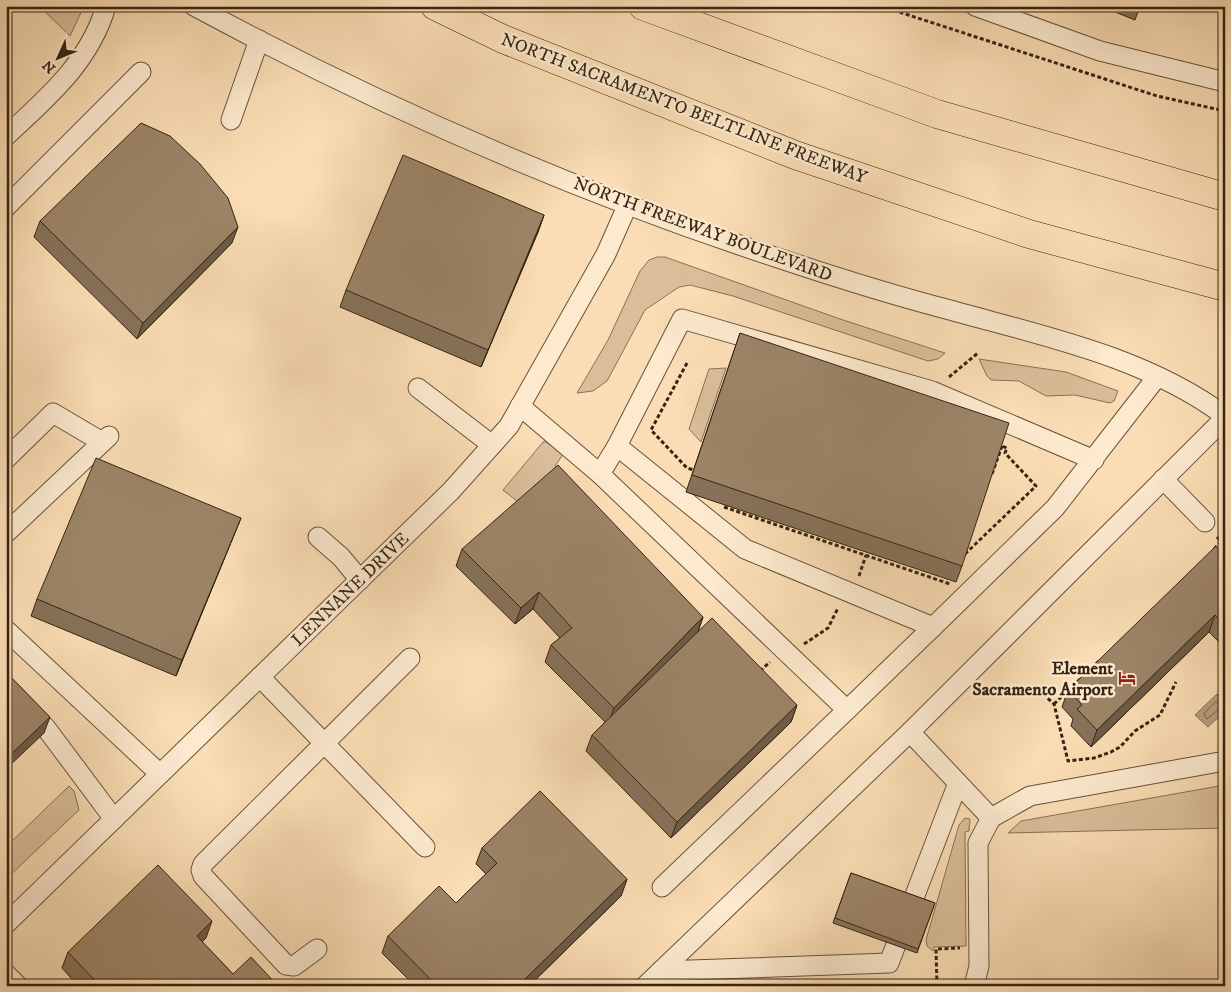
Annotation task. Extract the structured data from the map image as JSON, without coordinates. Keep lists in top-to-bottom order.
{
  "streets": {
    "highway": ["NORTH SACRAMENTO BELTLINE FREEWAY"],
    "street": ["NORTH FREEWAY BOULEVARD", "LENNANE DRIVE"]
  },
  "crossings": [
    ["NORTH FREEWAY BOULEVARD", "LENNANE DRIVE"]
  ],
  "places": {
    "hotel": ["Element Sacramento Airport"]
  },
  "north": "bottom left"
}
